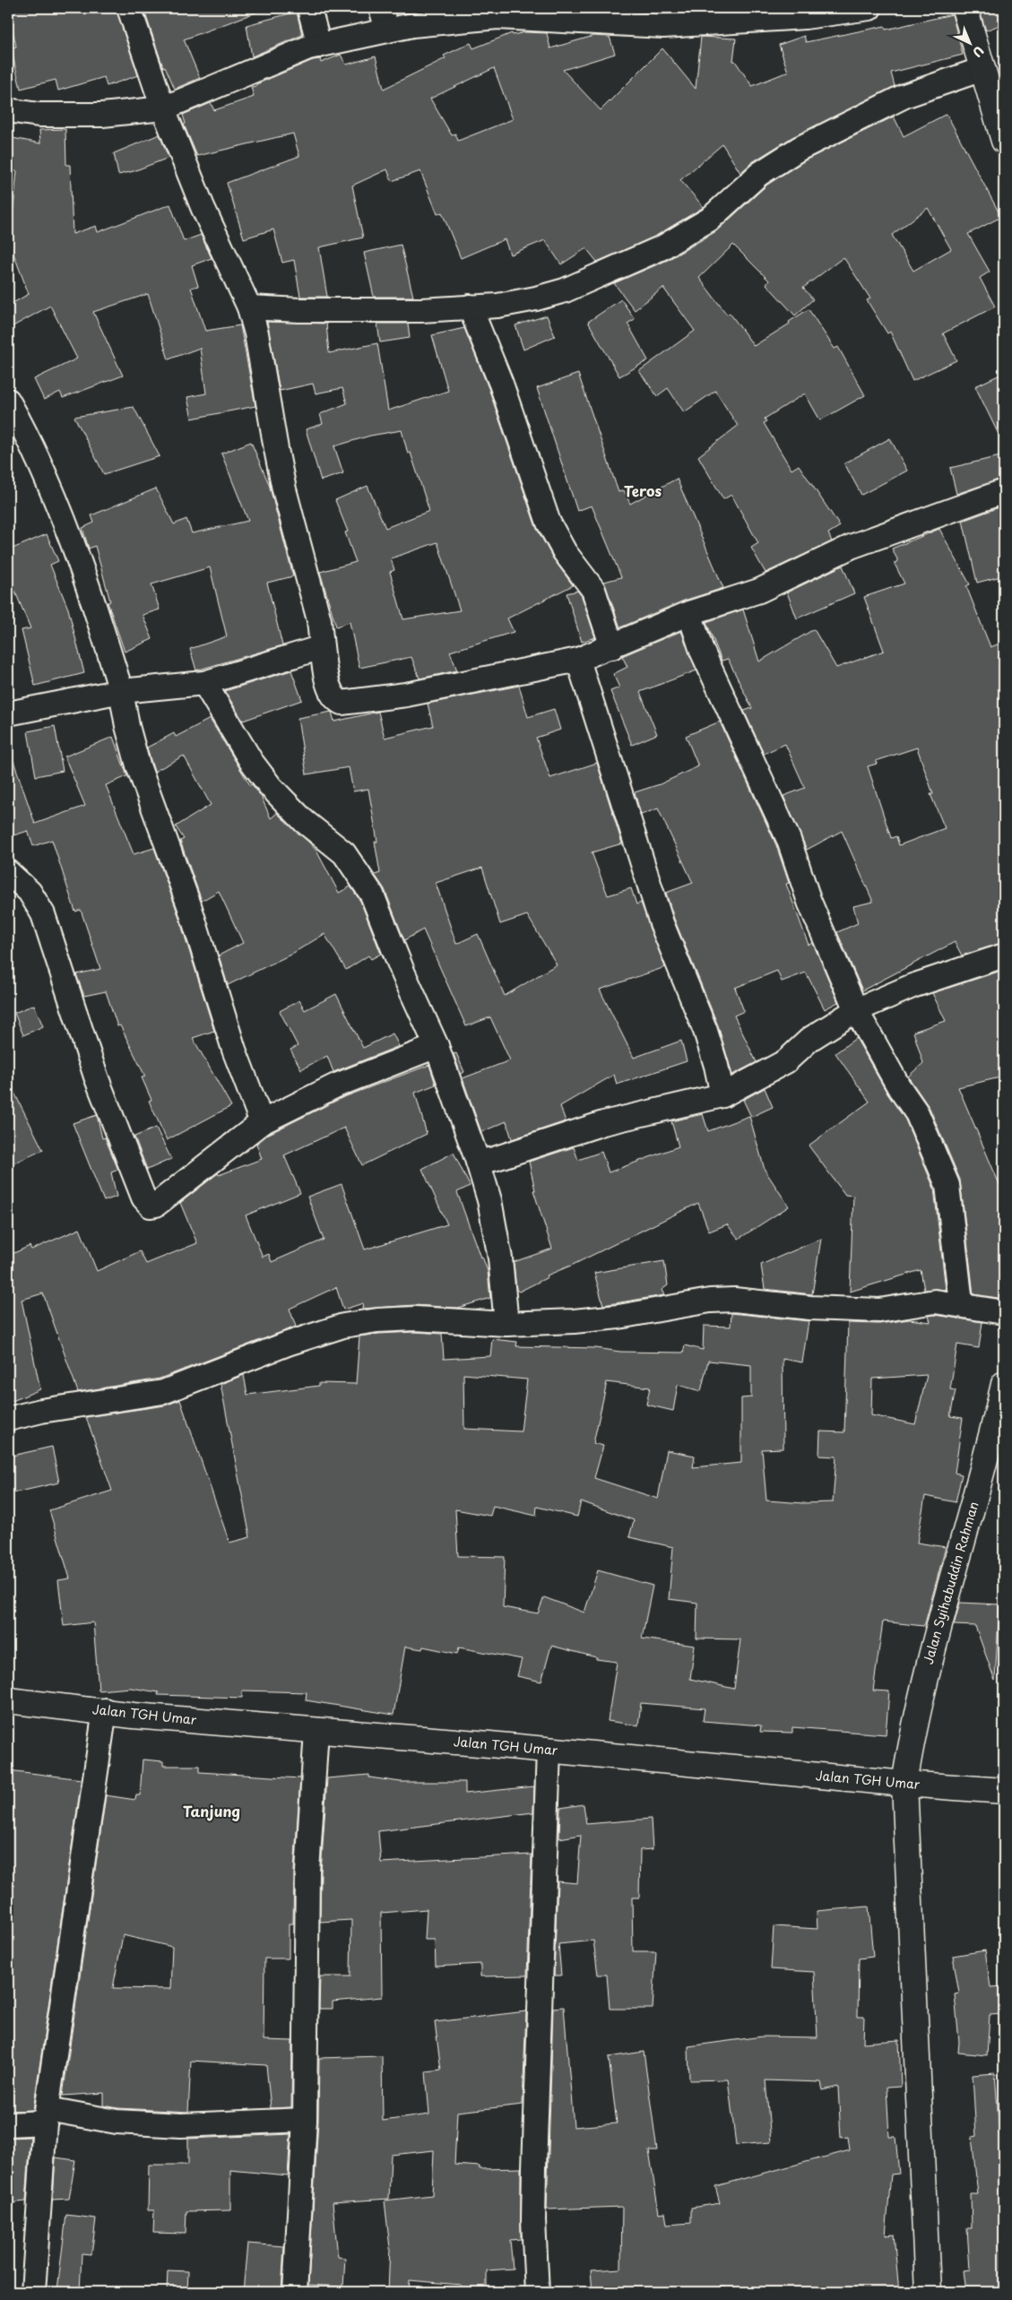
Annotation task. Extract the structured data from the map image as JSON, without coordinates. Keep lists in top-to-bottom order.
{
  "streets": {
    "main road": ["Jalan Syihabuddin Rahman", "Jalan TGH Umar"]
  },
  "crossings": [
    ["Jalan Syihabuddin Rahman", "Jalan TGH Umar"]
  ],
  "districts": ["Teros", "Tanjung"],
  "north": "bottom right"
}
